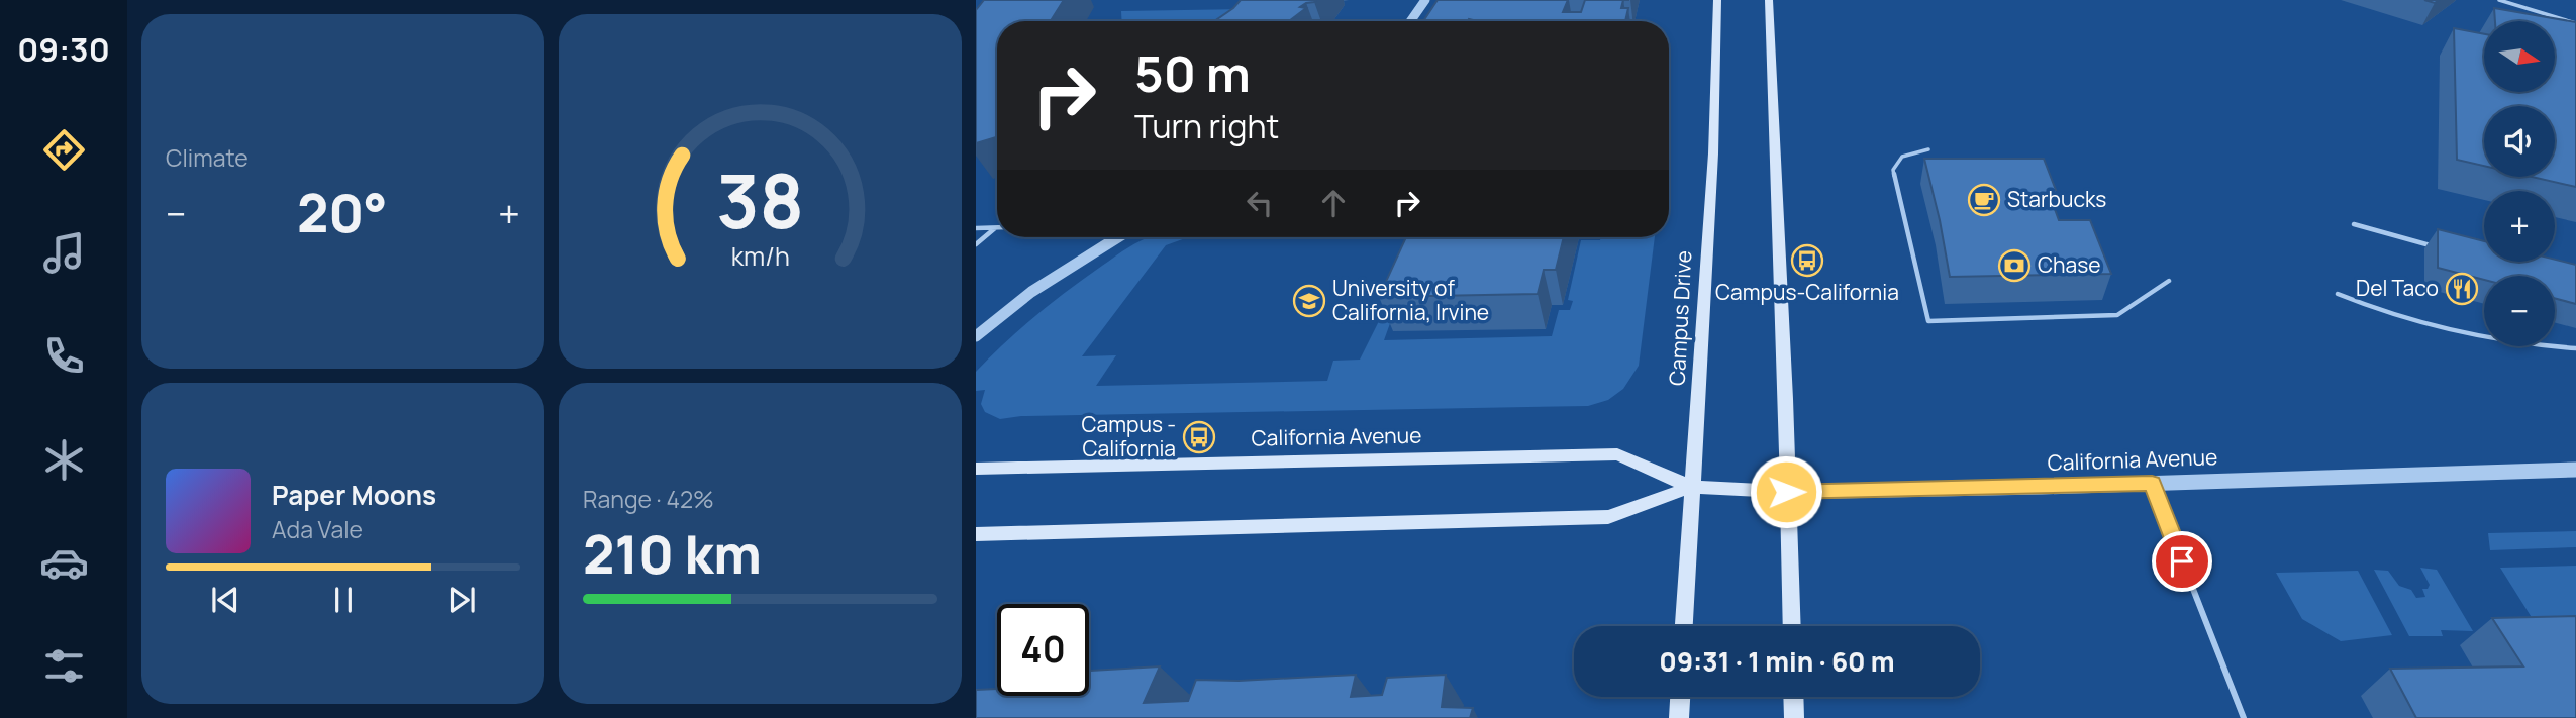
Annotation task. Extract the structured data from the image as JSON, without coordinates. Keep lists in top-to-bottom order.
{
  "streets": {
    "main road": ["Campus Drive", "California Avenue"]
  },
  "crossings": [
    ["Campus Drive", "California Avenue"]
  ],
  "places": {
    "cafe": ["Starbucks"],
    "bus stop": ["Campus-California", "Campus - California"],
    "bank": ["Chase"],
    "restaurant": ["Del Taco"],
    "school or university": ["University of California, Irvine"]
  },
  "north": "right",
  "page": {
    "tabs": "09:30",
    "tile": [
      "Climate",
      ["Range · 42%", "210 km"]
    ],
    "map_buttons": ["+", "−"],
    "turn": ["50 m", "Turn right"],
    "heat": ["−", "20°", "+"],
    "song": ["Paper Moons", "Ada Vale"],
    "limit": "40",
    "trip": "09:31 · 1 min · 60 m",
    "gauge": ["38", "km/h"]
  }
}
